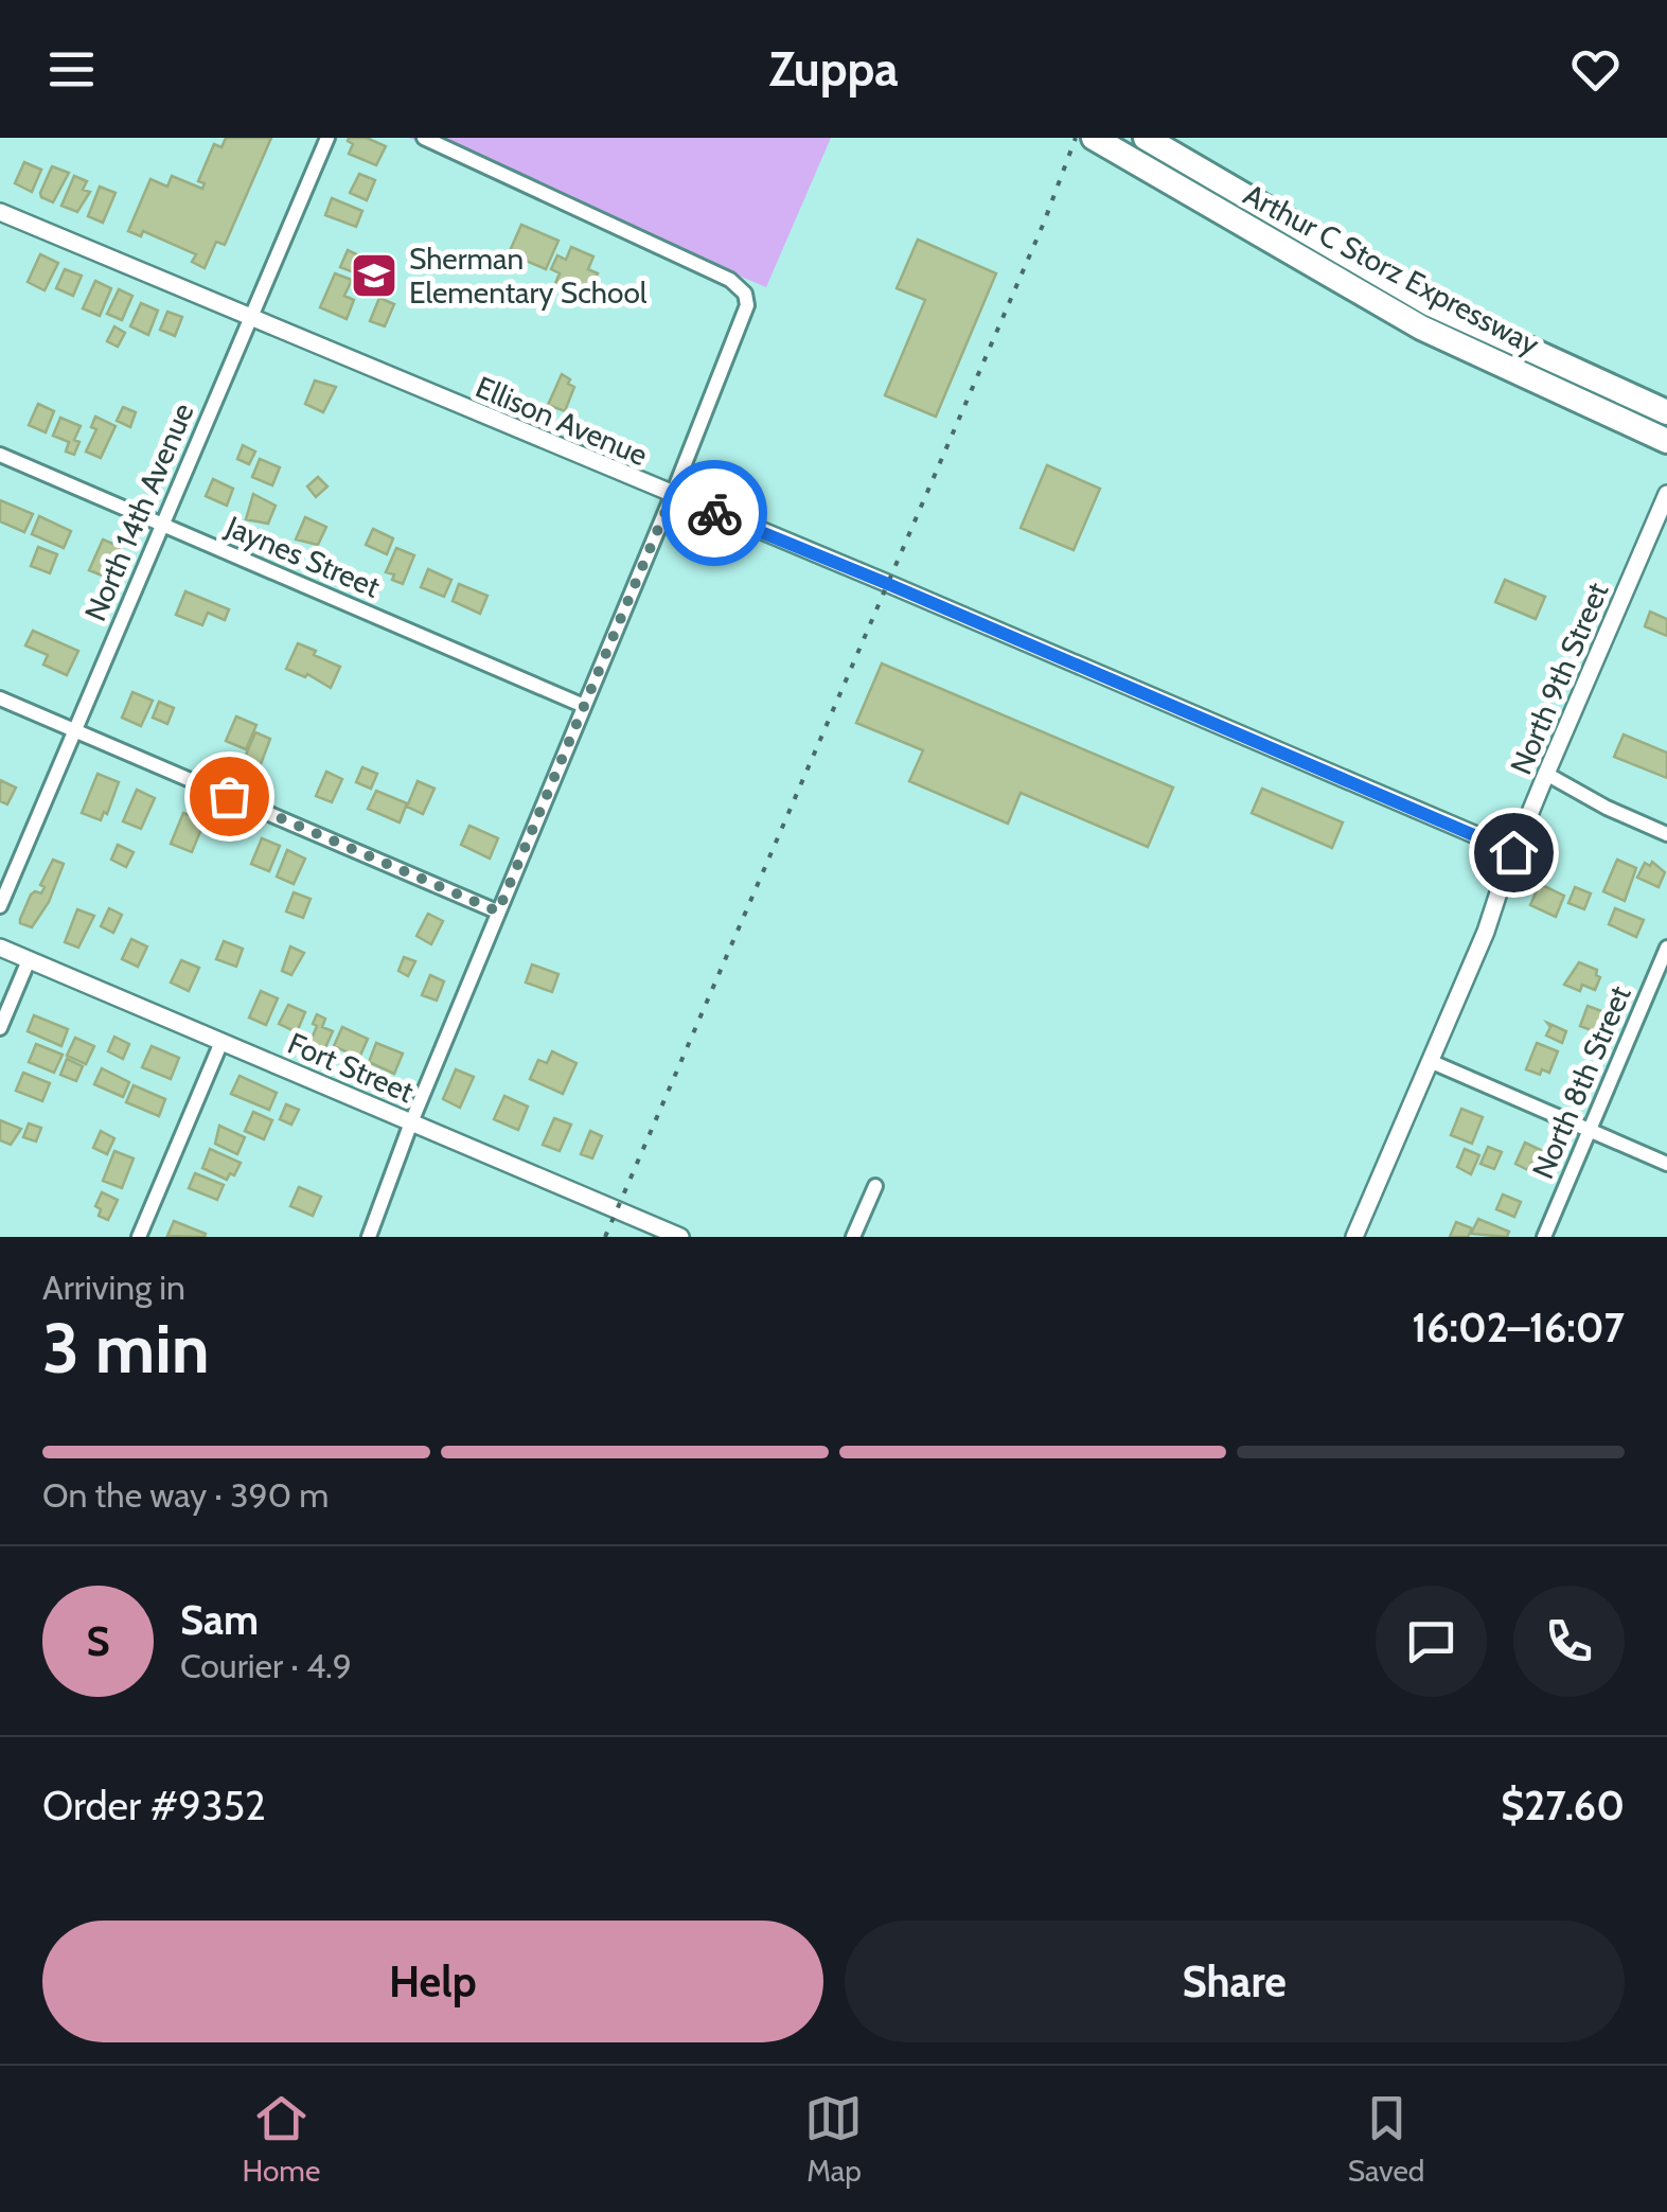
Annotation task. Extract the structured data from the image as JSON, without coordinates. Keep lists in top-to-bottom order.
{
  "streets": {
    "highway": ["Arthur C Storz Expressway"],
    "street": [
      "Ellison Avenue",
      "North 14th Avenue",
      "Jaynes Street",
      "North 9th Street",
      "Fort Street",
      "North 8th Street"
    ]
  },
  "crossings": [
    ["Ellison Avenue", "North 14th Avenue"],
    ["Ellison Avenue", "North 9th Street"],
    ["North 14th Avenue", "Jaynes Street"]
  ],
  "places": {
    "school or university": ["Sherman Elementary School"]
  },
  "page": {
    "header": "Zuppa",
    "heading": ["3 min", "Arriving in", "16:02–16:07"],
    "panel": [
      "Sam",
      "Courier · 4.9",
      "Order #9352",
      "$27.60"
    ],
    "bar": "On the way · 390 m",
    "round": "S",
    "buttons": ["Help", "Share"],
    "tabs": ["Home", "Map", "Saved"]
  }
}
